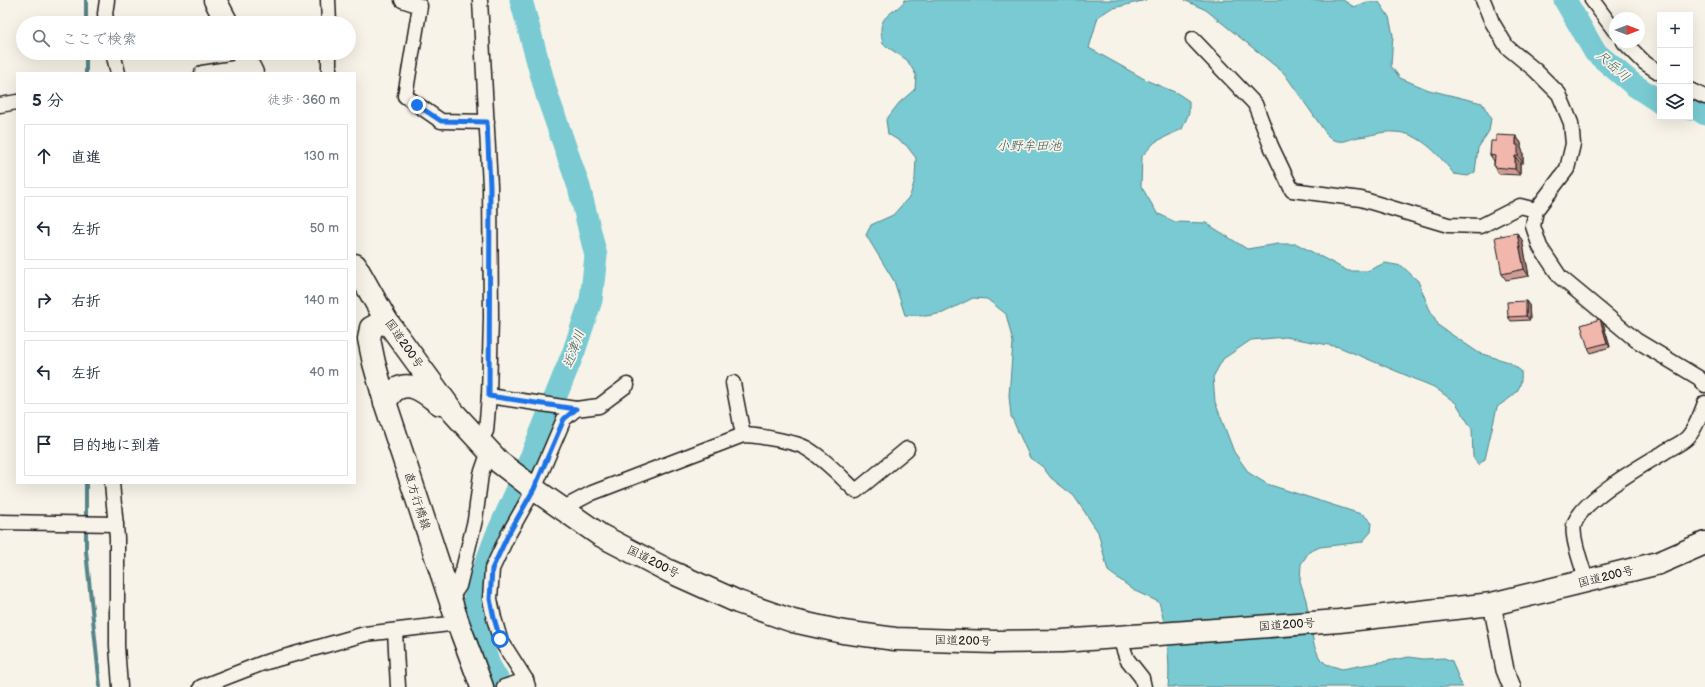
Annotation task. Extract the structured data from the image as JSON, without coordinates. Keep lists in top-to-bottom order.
{
  "streets": {
    "main road": ["国道200号", "直方行橋線"]
  },
  "crossings": [
    ["国道200号", "直方行橋線"]
  ],
  "water": ["尺岳川", "小野牟田池", "近津川"],
  "north": "right",
  "page": {
    "map_buttons": ["+", "−"],
    "search": "ここで検索",
    "heading": ["5 分", "徒歩 · 360 m"],
    "list": [
      ["直進", "130 m"],
      ["左折", "50 m"],
      ["右折", "140 m"],
      ["左折", "40 m"],
      "目的地に到着"
    ]
  }
}
